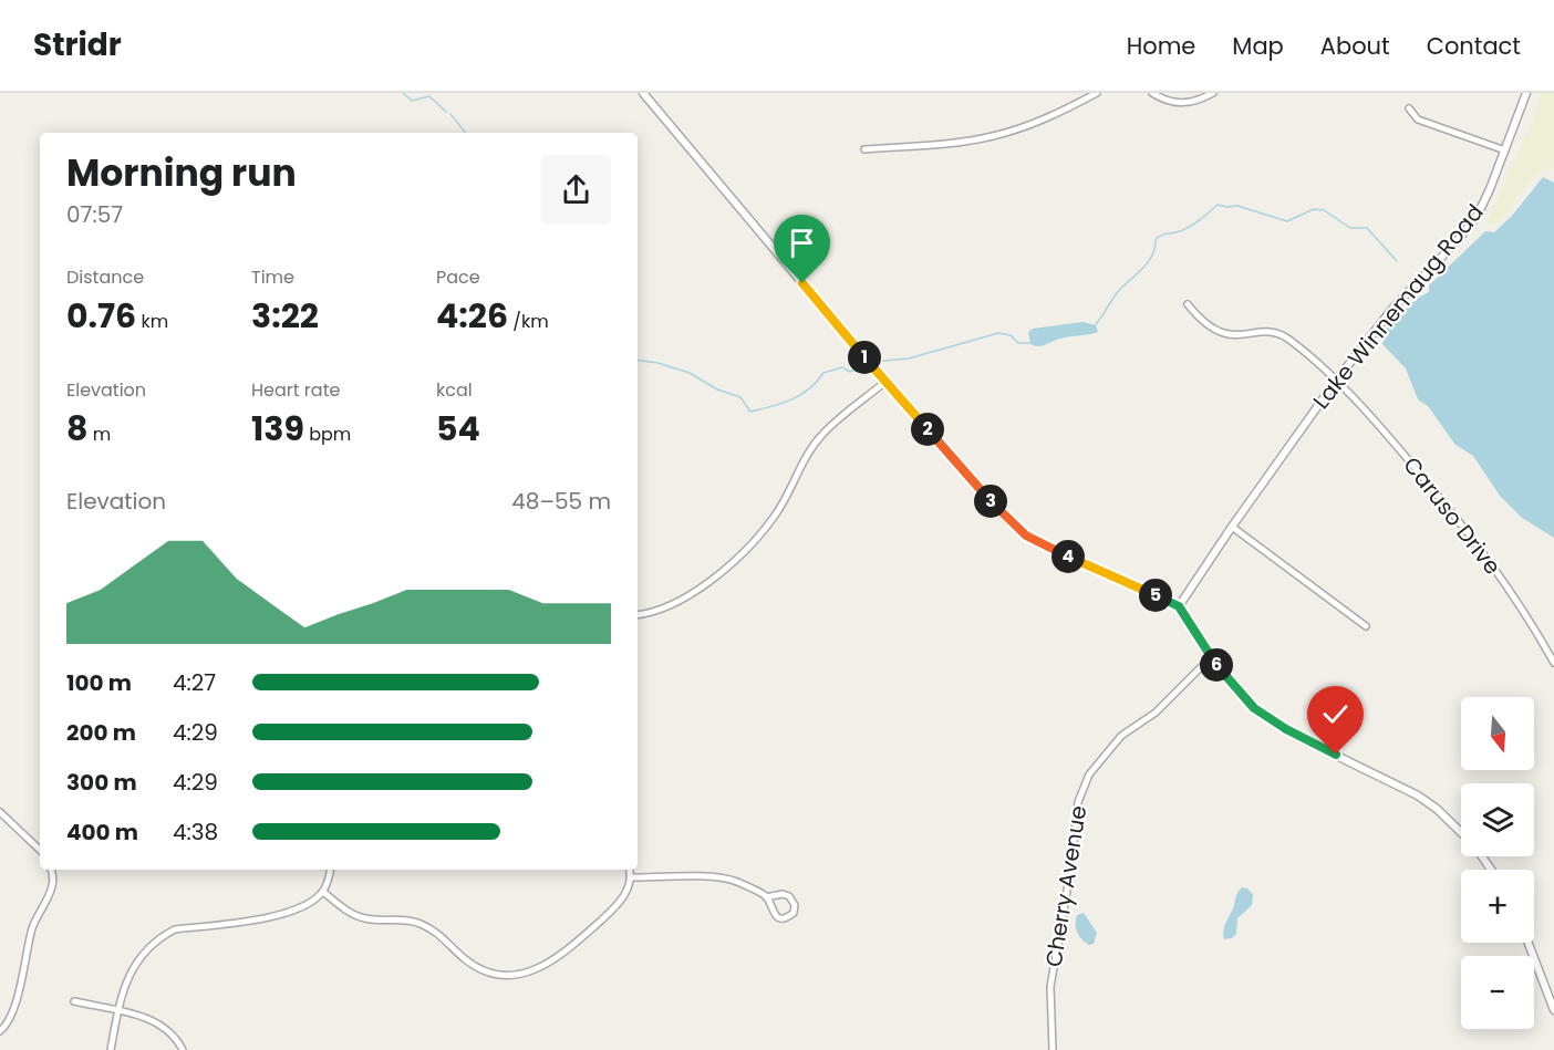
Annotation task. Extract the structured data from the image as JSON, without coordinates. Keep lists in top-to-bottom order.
{
  "streets": {
    "street": ["Lake Winnemaug Road", "Caruso Drive", "Cherry Avenue"]
  },
  "crossings": [
    ["Lake Winnemaug Road", "Caruso Drive"]
  ],
  "north": "bottom",
  "page": {
    "header": "Stridr",
    "nav": [
      "Home",
      "Map",
      "About",
      "Contact"
    ],
    "heading": ["Morning run", "07:57"],
    "stats": [
      ["Distance", "0.76 km"],
      ["Time", "3:22"],
      ["Pace", "4:26 /km"],
      ["Elevation", "8 m"],
      ["Heart rate", "139 bpm"],
      ["kcal", "54"]
    ],
    "pins": [
      "1",
      "2",
      "3",
      "4",
      "5",
      "6"
    ],
    "chart": ["Elevation", "48–55 m"],
    "list": [
      {
        "name": "100 m",
        "note": "4:27"
      },
      {
        "name": "200 m",
        "note": "4:29"
      },
      {
        "name": "300 m",
        "note": "4:29"
      },
      {
        "name": "400 m",
        "note": "4:38"
      }
    ],
    "map_buttons": ["+", "−"]
  }
}
